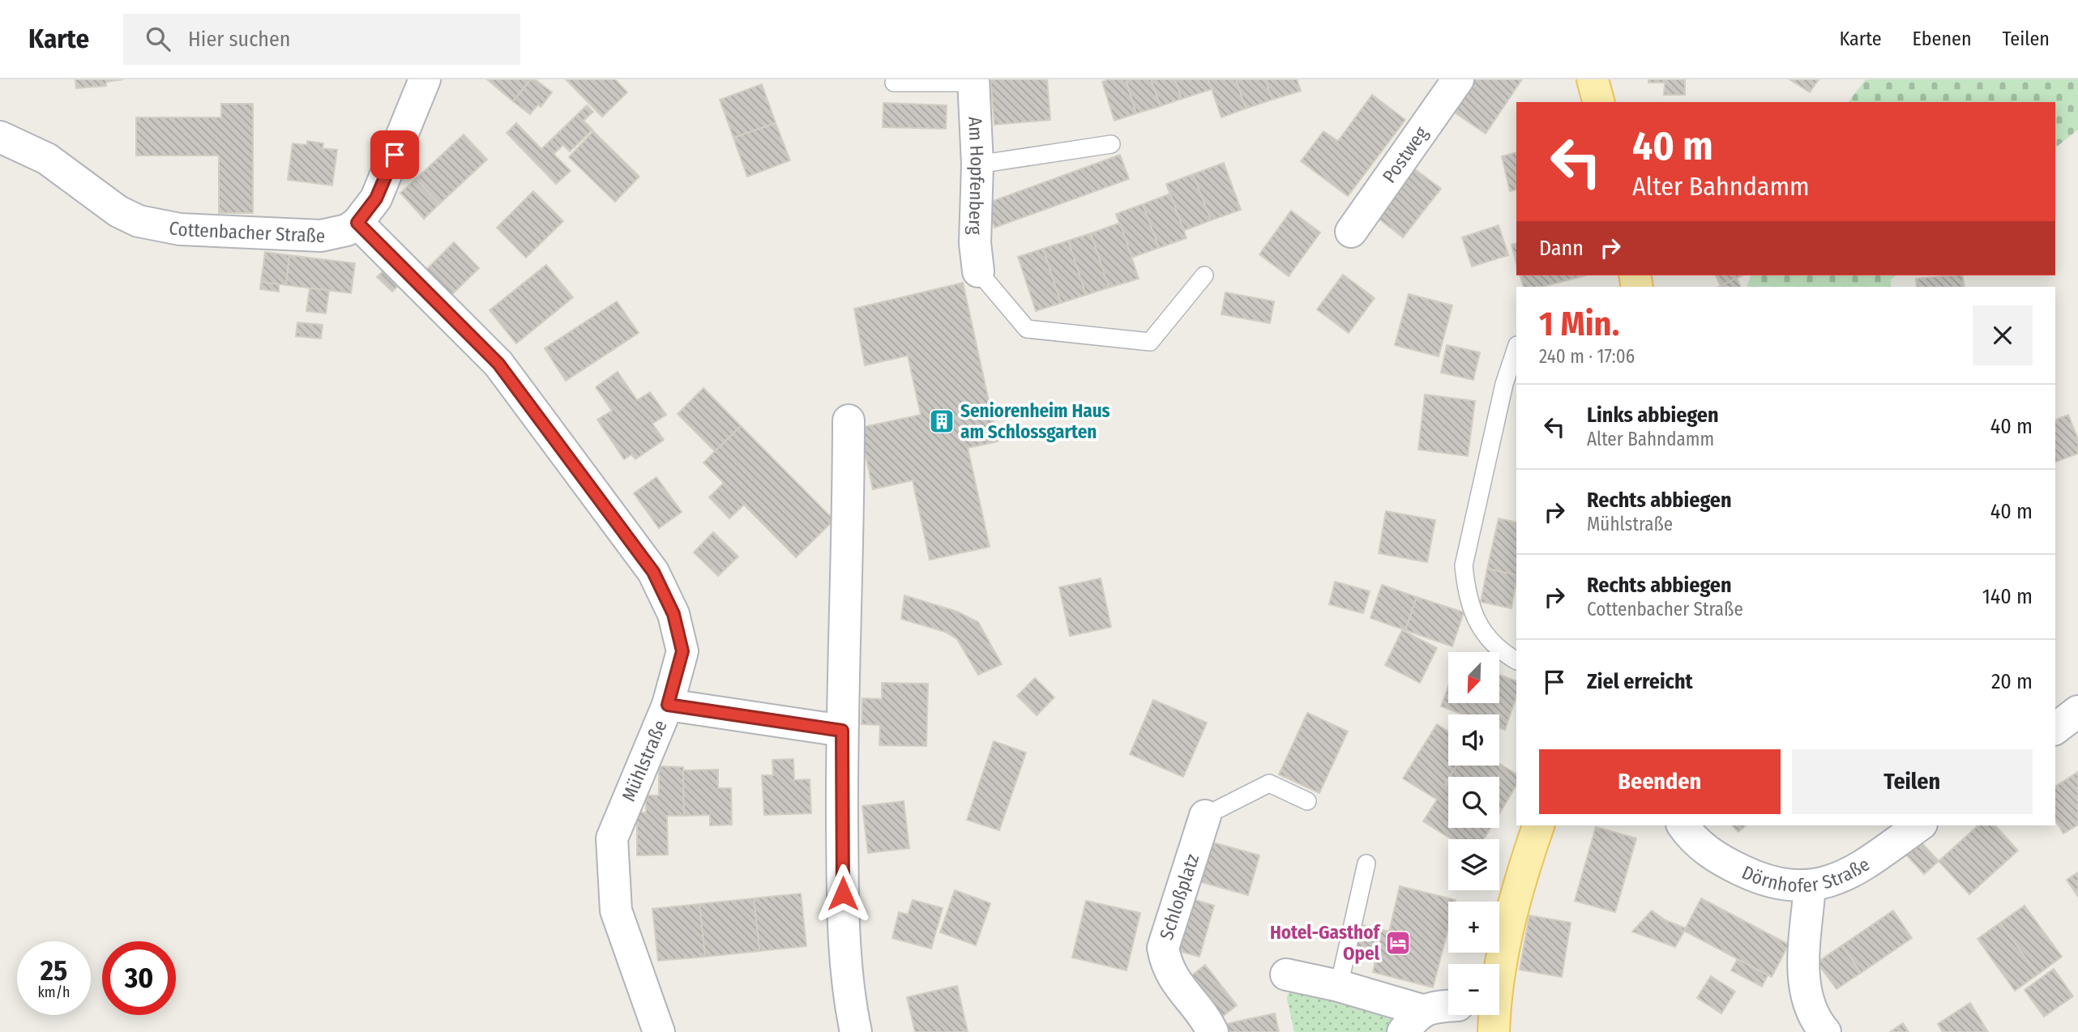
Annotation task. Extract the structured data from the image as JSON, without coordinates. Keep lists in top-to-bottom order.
{
  "streets": {
    "street": [
      "Postweg",
      "Am Hopfenberg",
      "Cottenbacher Straße",
      "Mühlstraße",
      "Dörnhofer Straße",
      "Schloßplatz"
    ]
  },
  "crossings": [
    ["Cottenbacher Straße", "Mühlstraße"]
  ],
  "places": {
    "building": ["Seniorenheim Haus am Schlossgarten"],
    "hotel": ["Hotel-Gasthof Opel"]
  },
  "north": "bottom left",
  "page": {
    "header": "Karte",
    "search": "Hier suchen",
    "nav": ["Karte", "Ebenen", "Teilen"],
    "turn": ["40 m", "Alter Bahndamm"],
    "then": "Dann",
    "heading": ["1 Min.", "240 m · 17:06"],
    "list": [
      {
        "name": "Links abbiegen",
        "note": "Alter Bahndamm",
        "value": "40 m"
      },
      {
        "name": "Rechts abbiegen",
        "note": "Mühlstraße",
        "value": "40 m"
      },
      {
        "name": "Rechts abbiegen",
        "note": "Cottenbacher Straße",
        "value": "140 m"
      },
      {
        "name": "Ziel erreicht",
        "value": "20 m"
      }
    ],
    "map_buttons": ["+", "−"],
    "buttons": ["Beenden", "Teilen"],
    "speed": "25 km/h",
    "limit": "30"
  }
}
